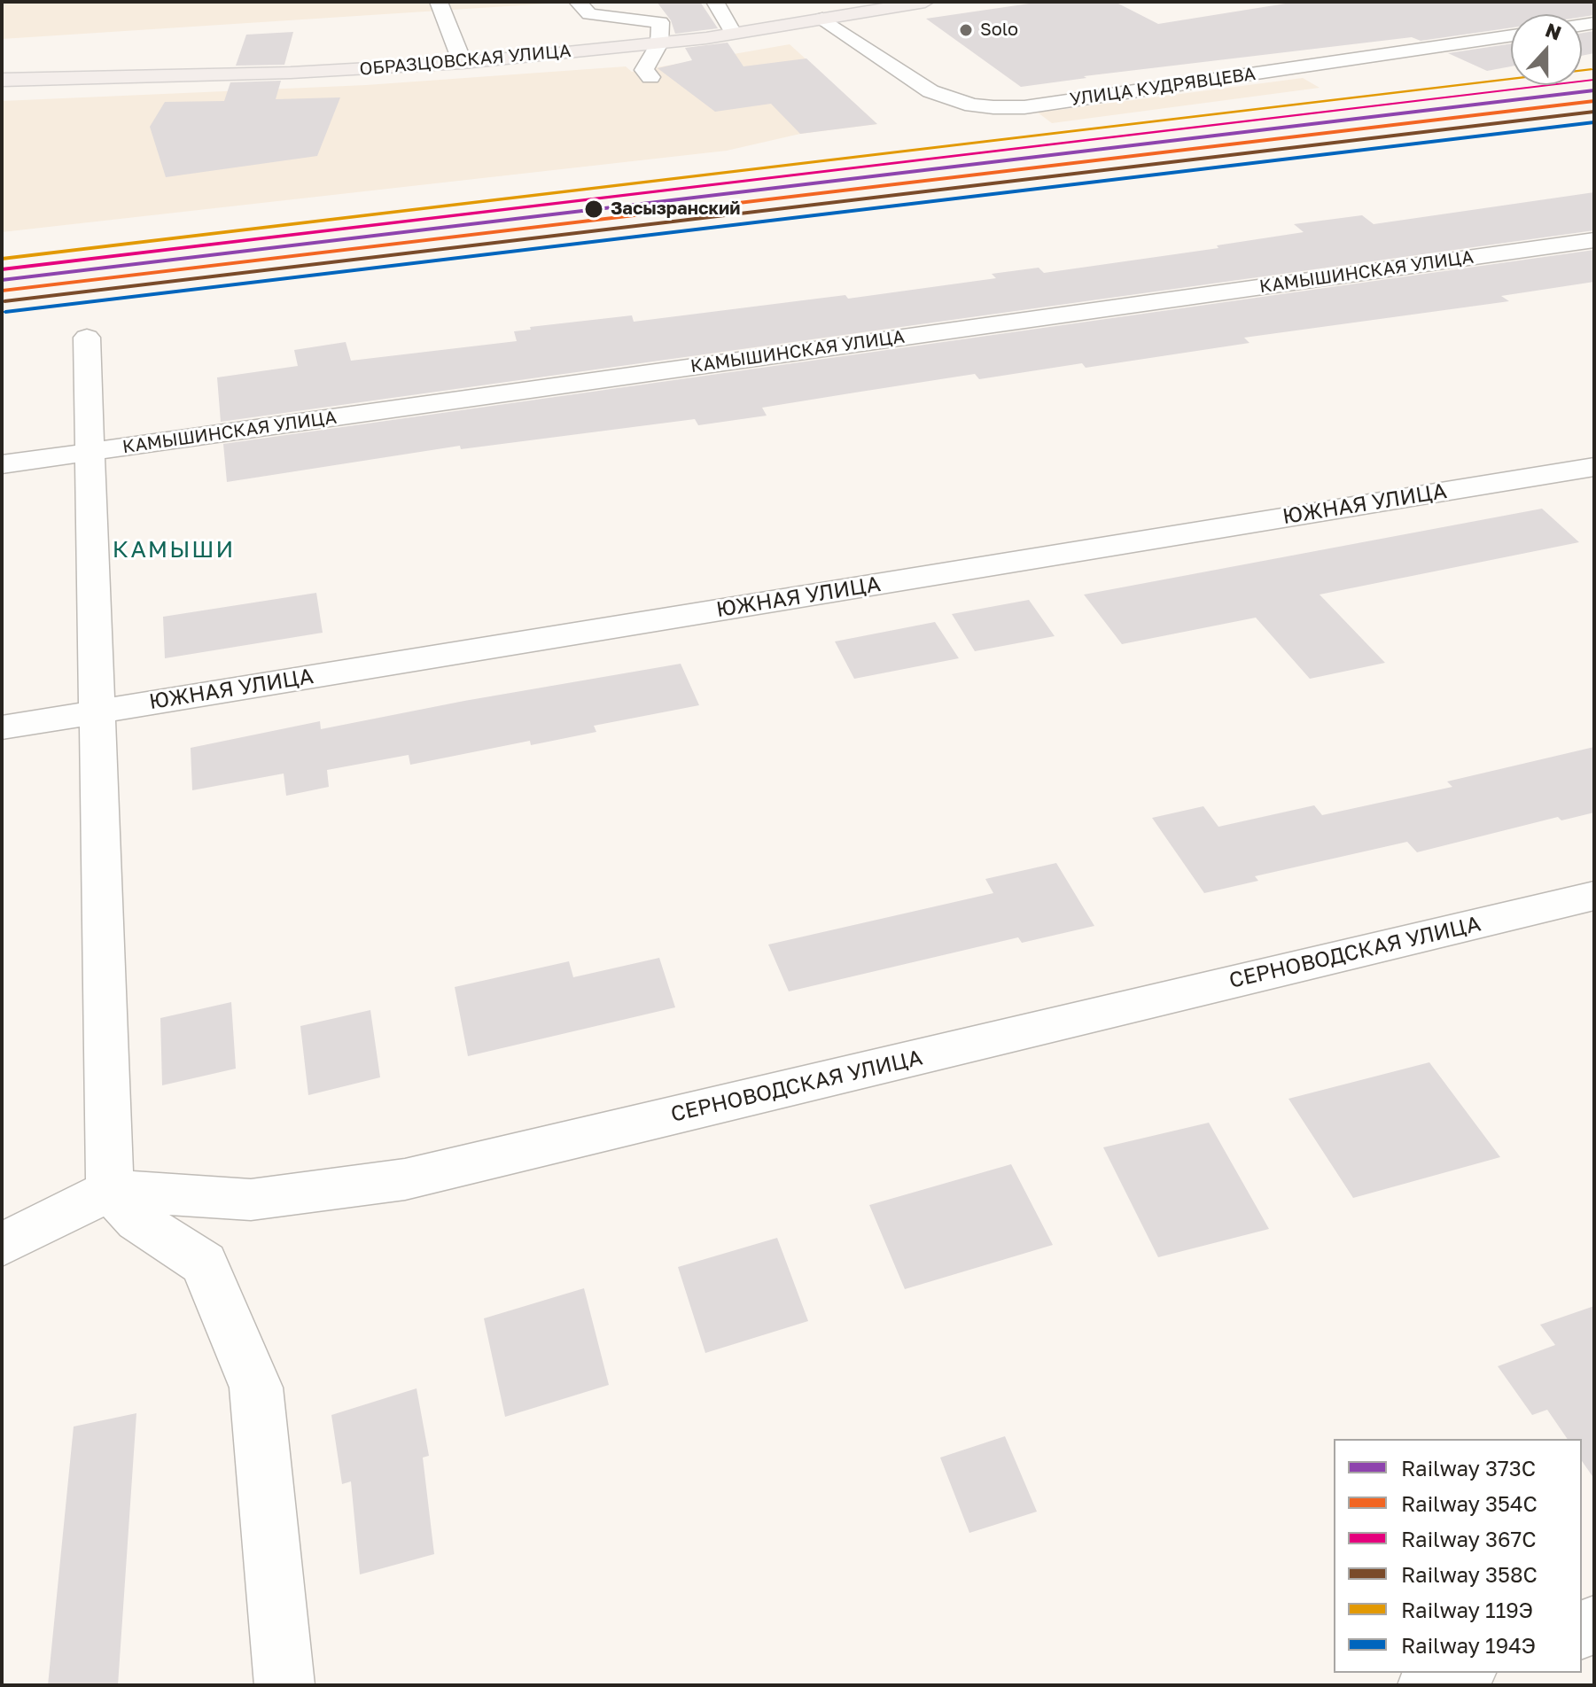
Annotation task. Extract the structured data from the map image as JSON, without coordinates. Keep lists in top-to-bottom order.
{
  "streets": {
    "main road": ["ОБРАЗЦОВСКАЯ УЛИЦА"],
    "street": [
      "УЛИЦА КУДРЯВЦЕВА",
      "КАМЫШИНСКАЯ УЛИЦА",
      "ЮЖНАЯ УЛИЦА",
      "СЕРНОВОДСКАЯ УЛИЦА"
    ]
  },
  "crossings": [
    ["ОБРАЗЦОВСКАЯ УЛИЦА", "УЛИЦА КУДРЯВЦЕВА"]
  ],
  "districts": ["КАМЫШИ"],
  "places": ["Solo", "Засызранский"],
  "lines": [
    "rail line 119Э",
    "rail line 367С",
    "rail line 373C",
    "rail line 354С",
    "rail line 358С",
    "rail line 194Э"
  ],
  "legend": [
    "Railway 373C",
    "Railway 354С",
    "Railway 367С",
    "Railway 358С",
    "Railway 119Э",
    "Railway 194Э"
  ],
  "north": "top"
}
